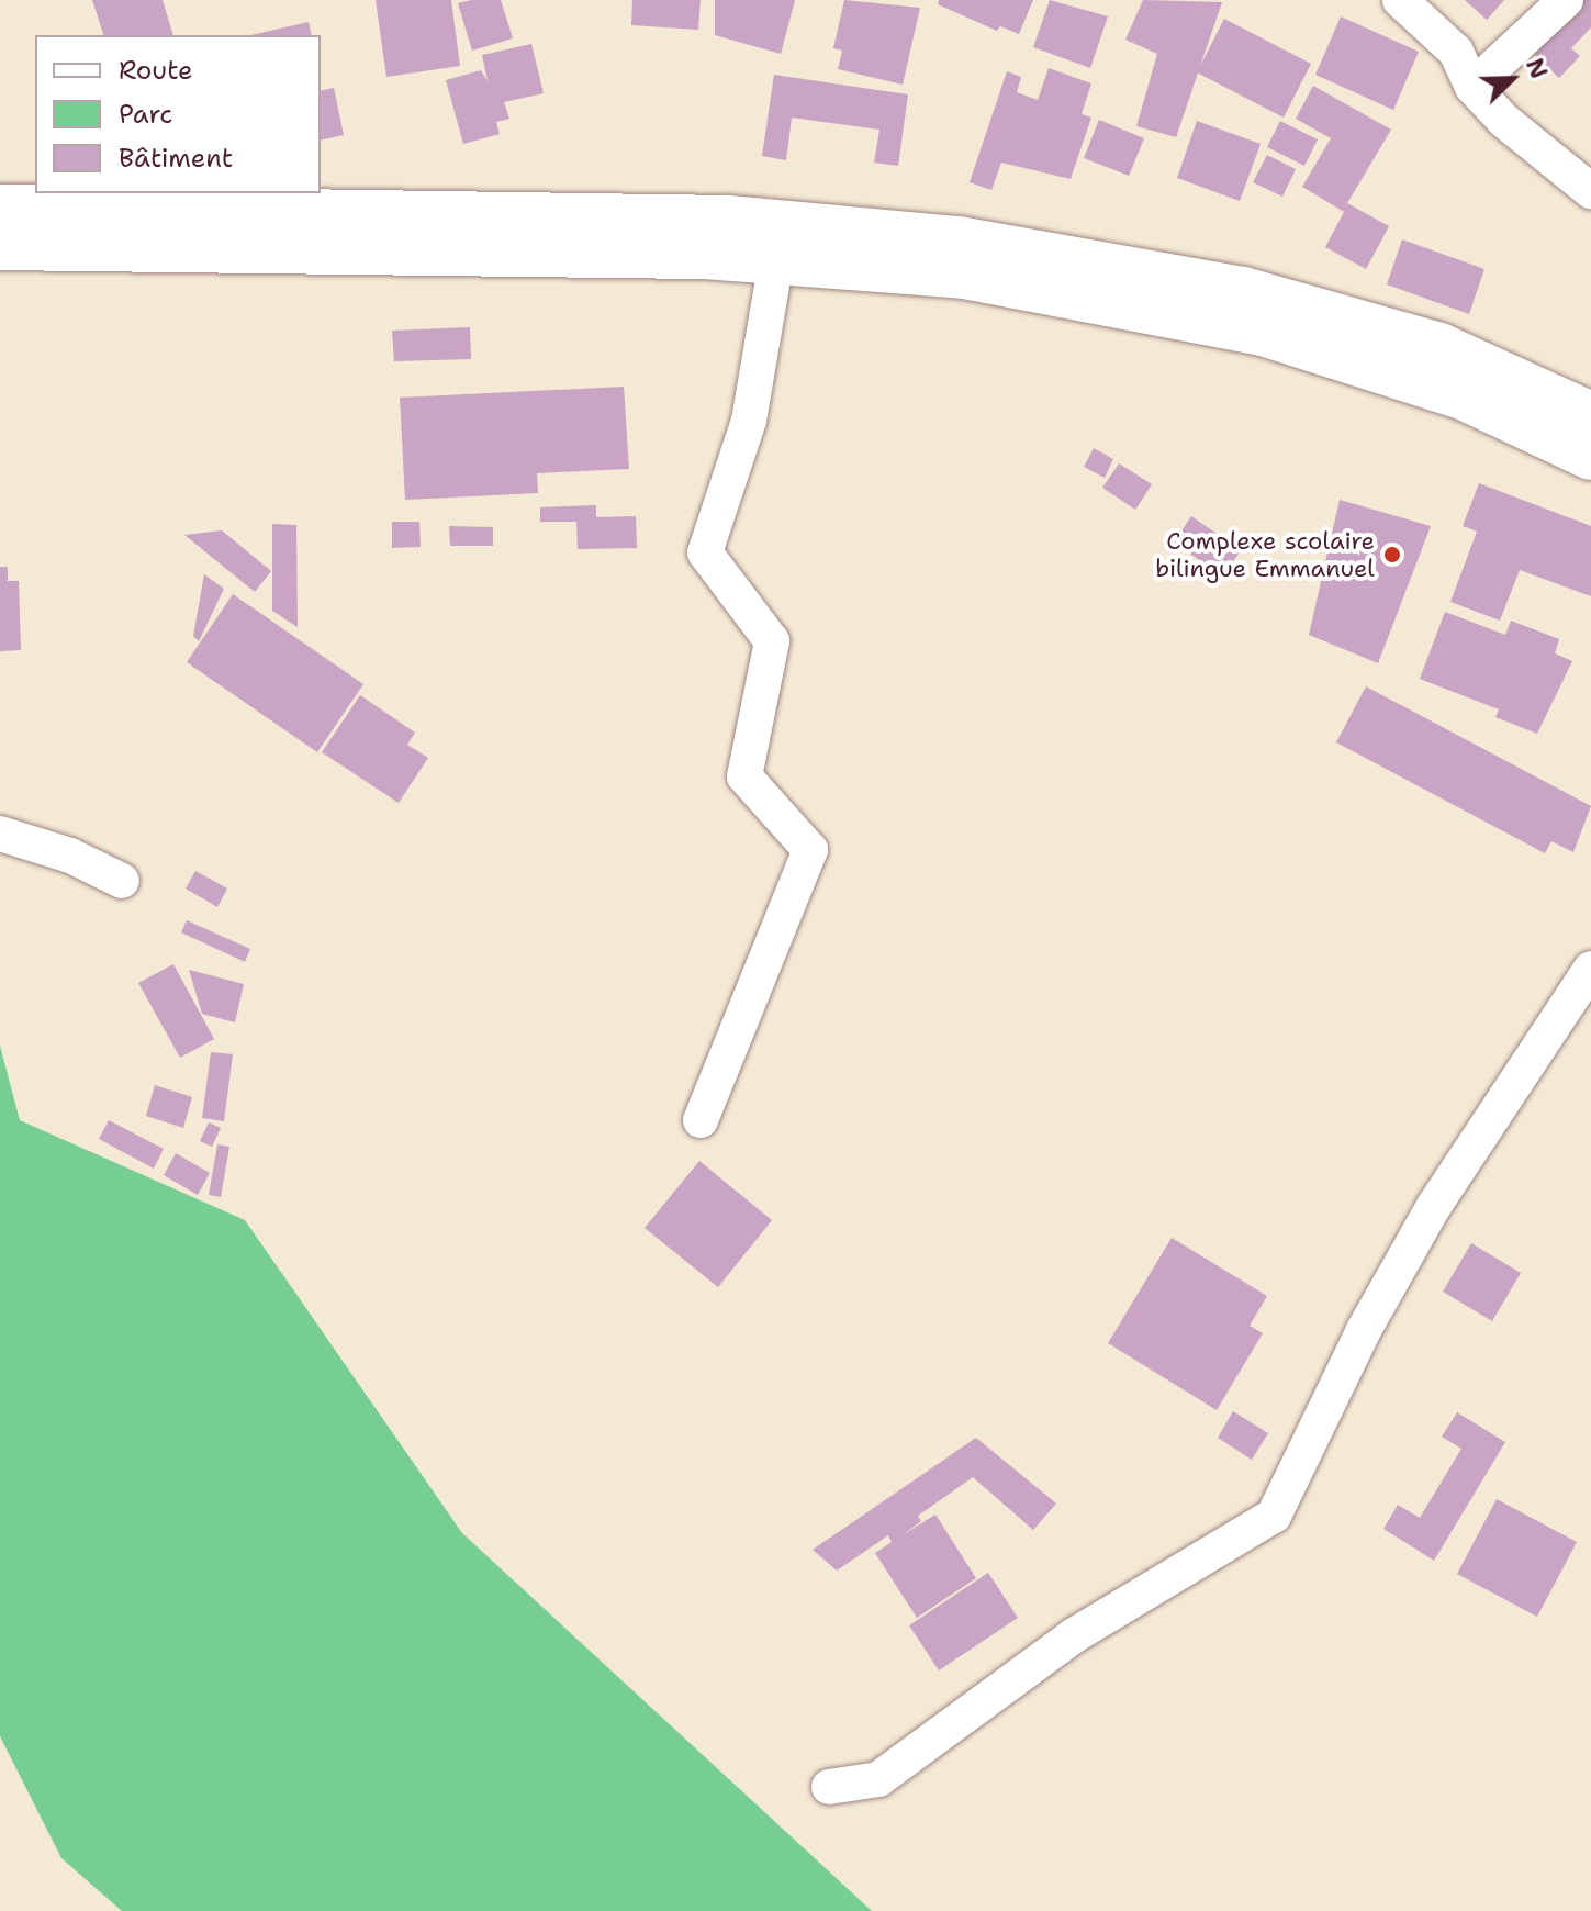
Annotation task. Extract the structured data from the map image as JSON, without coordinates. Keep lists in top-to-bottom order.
{
  "places": ["Complexe scolaire bilingue Emmanuel"],
  "legend": ["Route", "Parc", "Bâtiment"],
  "north": "top right"
}
